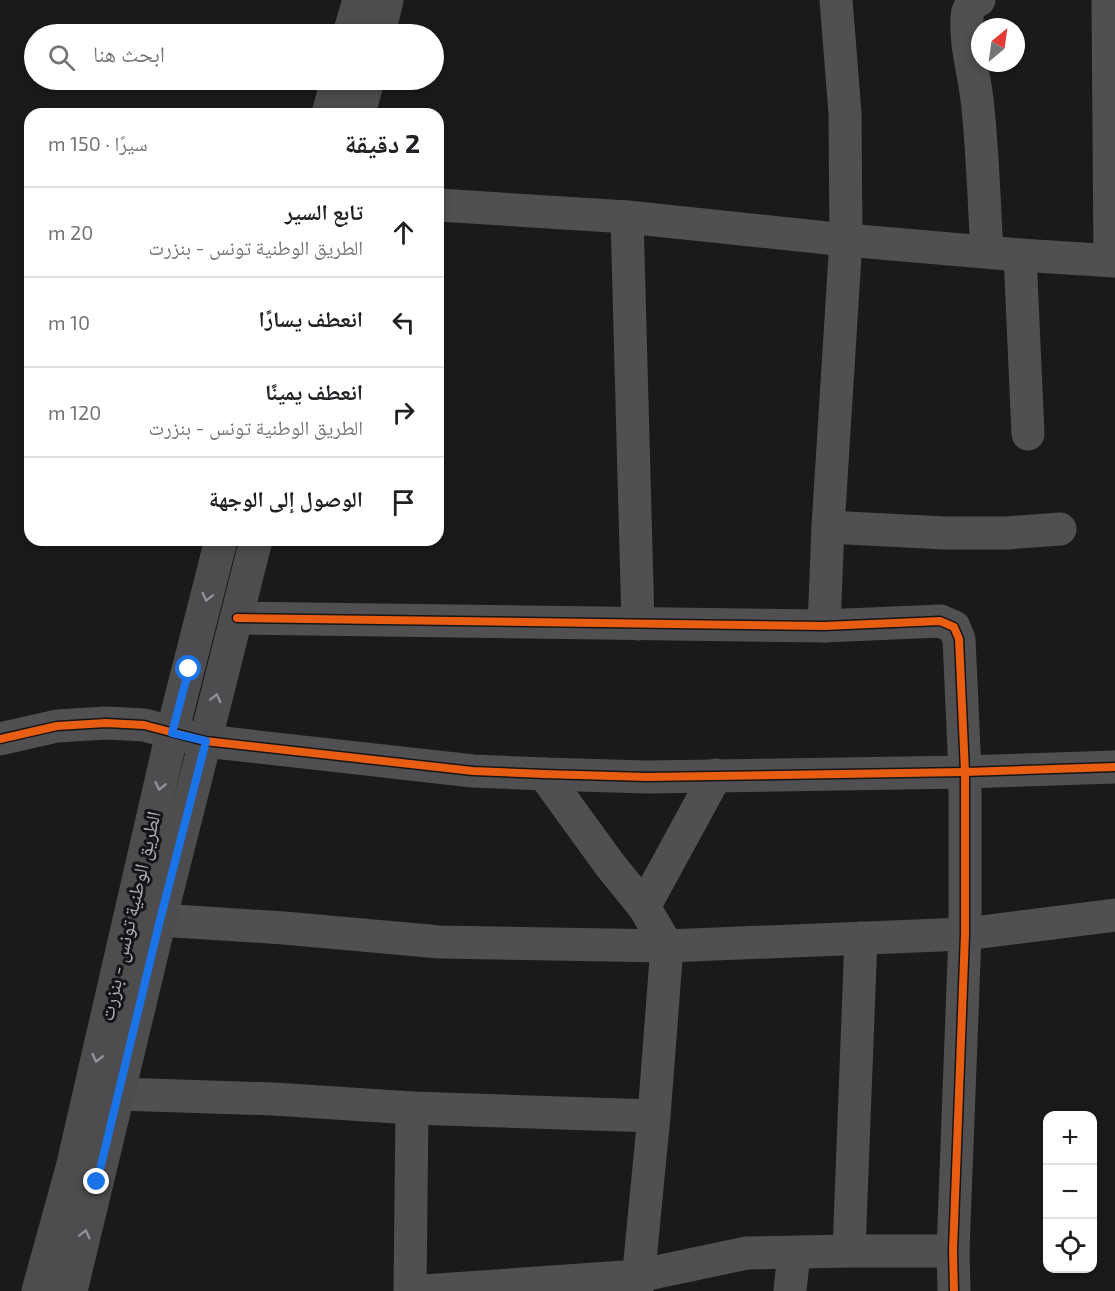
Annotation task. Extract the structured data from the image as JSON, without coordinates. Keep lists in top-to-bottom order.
{
  "streets": {
    "main road": ["الطريق الوطنية تونس - بنزرت"]
  },
  "north": "top right",
  "page": {
    "search": "ابحث هنا",
    "heading": ["2 دقيقة", "سيرًا · 150 m"],
    "list": [
      ["تابع السير", "الطريق الوطنية تونس - بنزرت", "20 m"],
      ["انعطف يسارًا", "10 m"],
      ["انعطف يمينًا", "الطريق الوطنية تونس - بنزرت", "120 m"],
      "الوصول إلى الوجهة"
    ],
    "map_buttons": ["+", "−"]
  }
}
